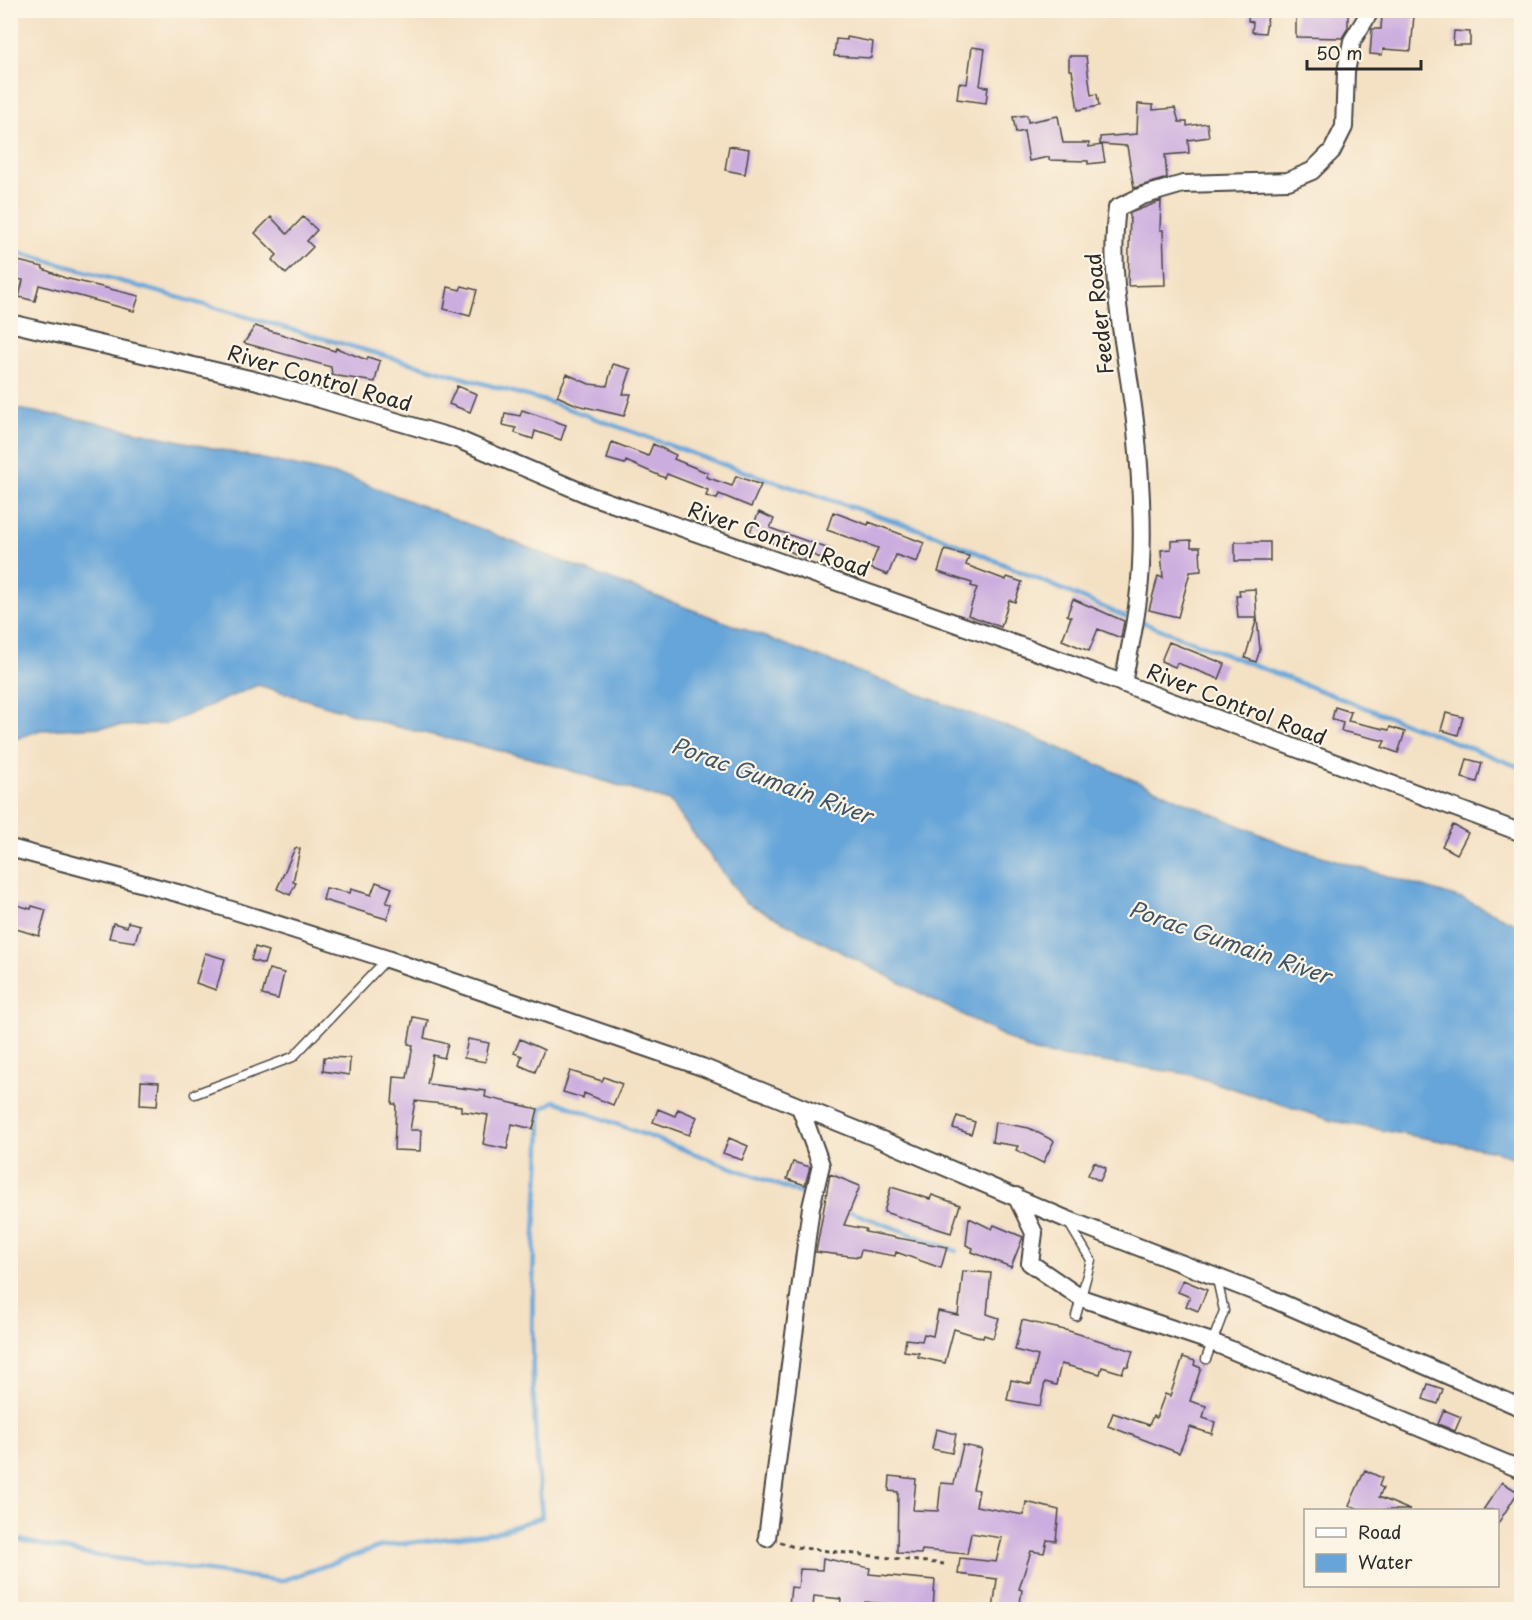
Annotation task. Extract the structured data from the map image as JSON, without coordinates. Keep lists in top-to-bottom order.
{
  "streets": {
    "street": ["Feeder Road", "River Control Road"]
  },
  "crossings": [
    ["Feeder Road", "River Control Road"]
  ],
  "water": ["Porac Gumain River"],
  "legend": ["Road", "Water"],
  "scale_bar": "50 m"
}
